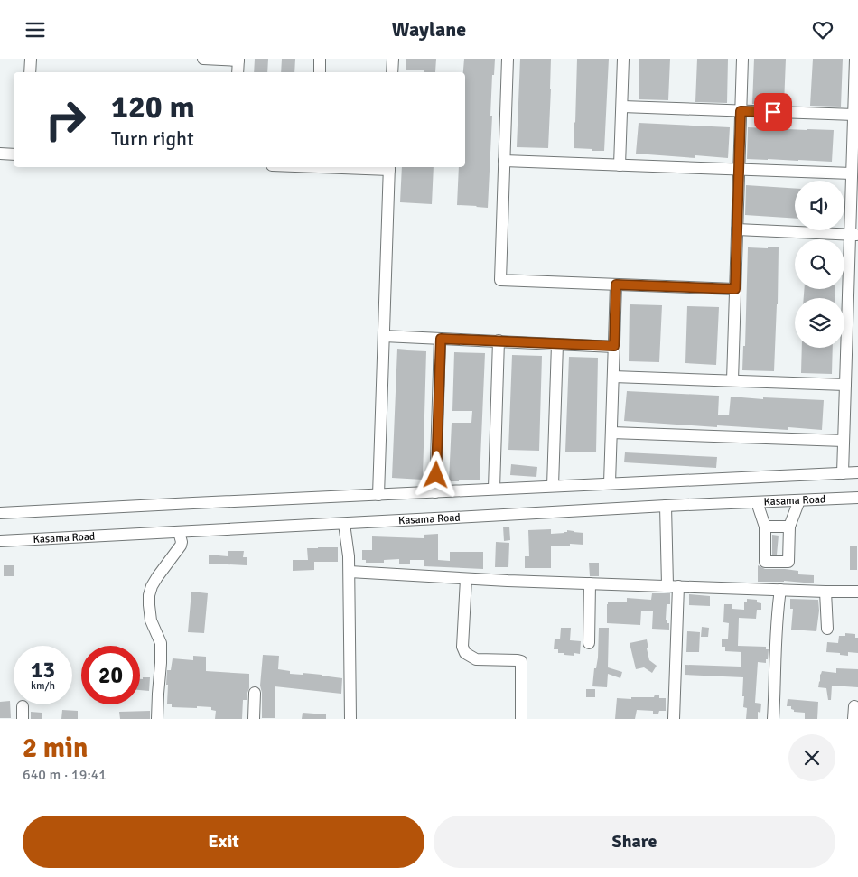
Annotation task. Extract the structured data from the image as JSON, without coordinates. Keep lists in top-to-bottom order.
{
  "streets": {
    "street": ["Kasama Road"]
  },
  "page": {
    "header": "Waylane",
    "turn": ["120 m", "Turn right"],
    "speed": "13 km/h",
    "limit": "20",
    "heading": ["2 min", "640 m · 19:41"],
    "buttons": ["Exit", "Share"]
  }
}
